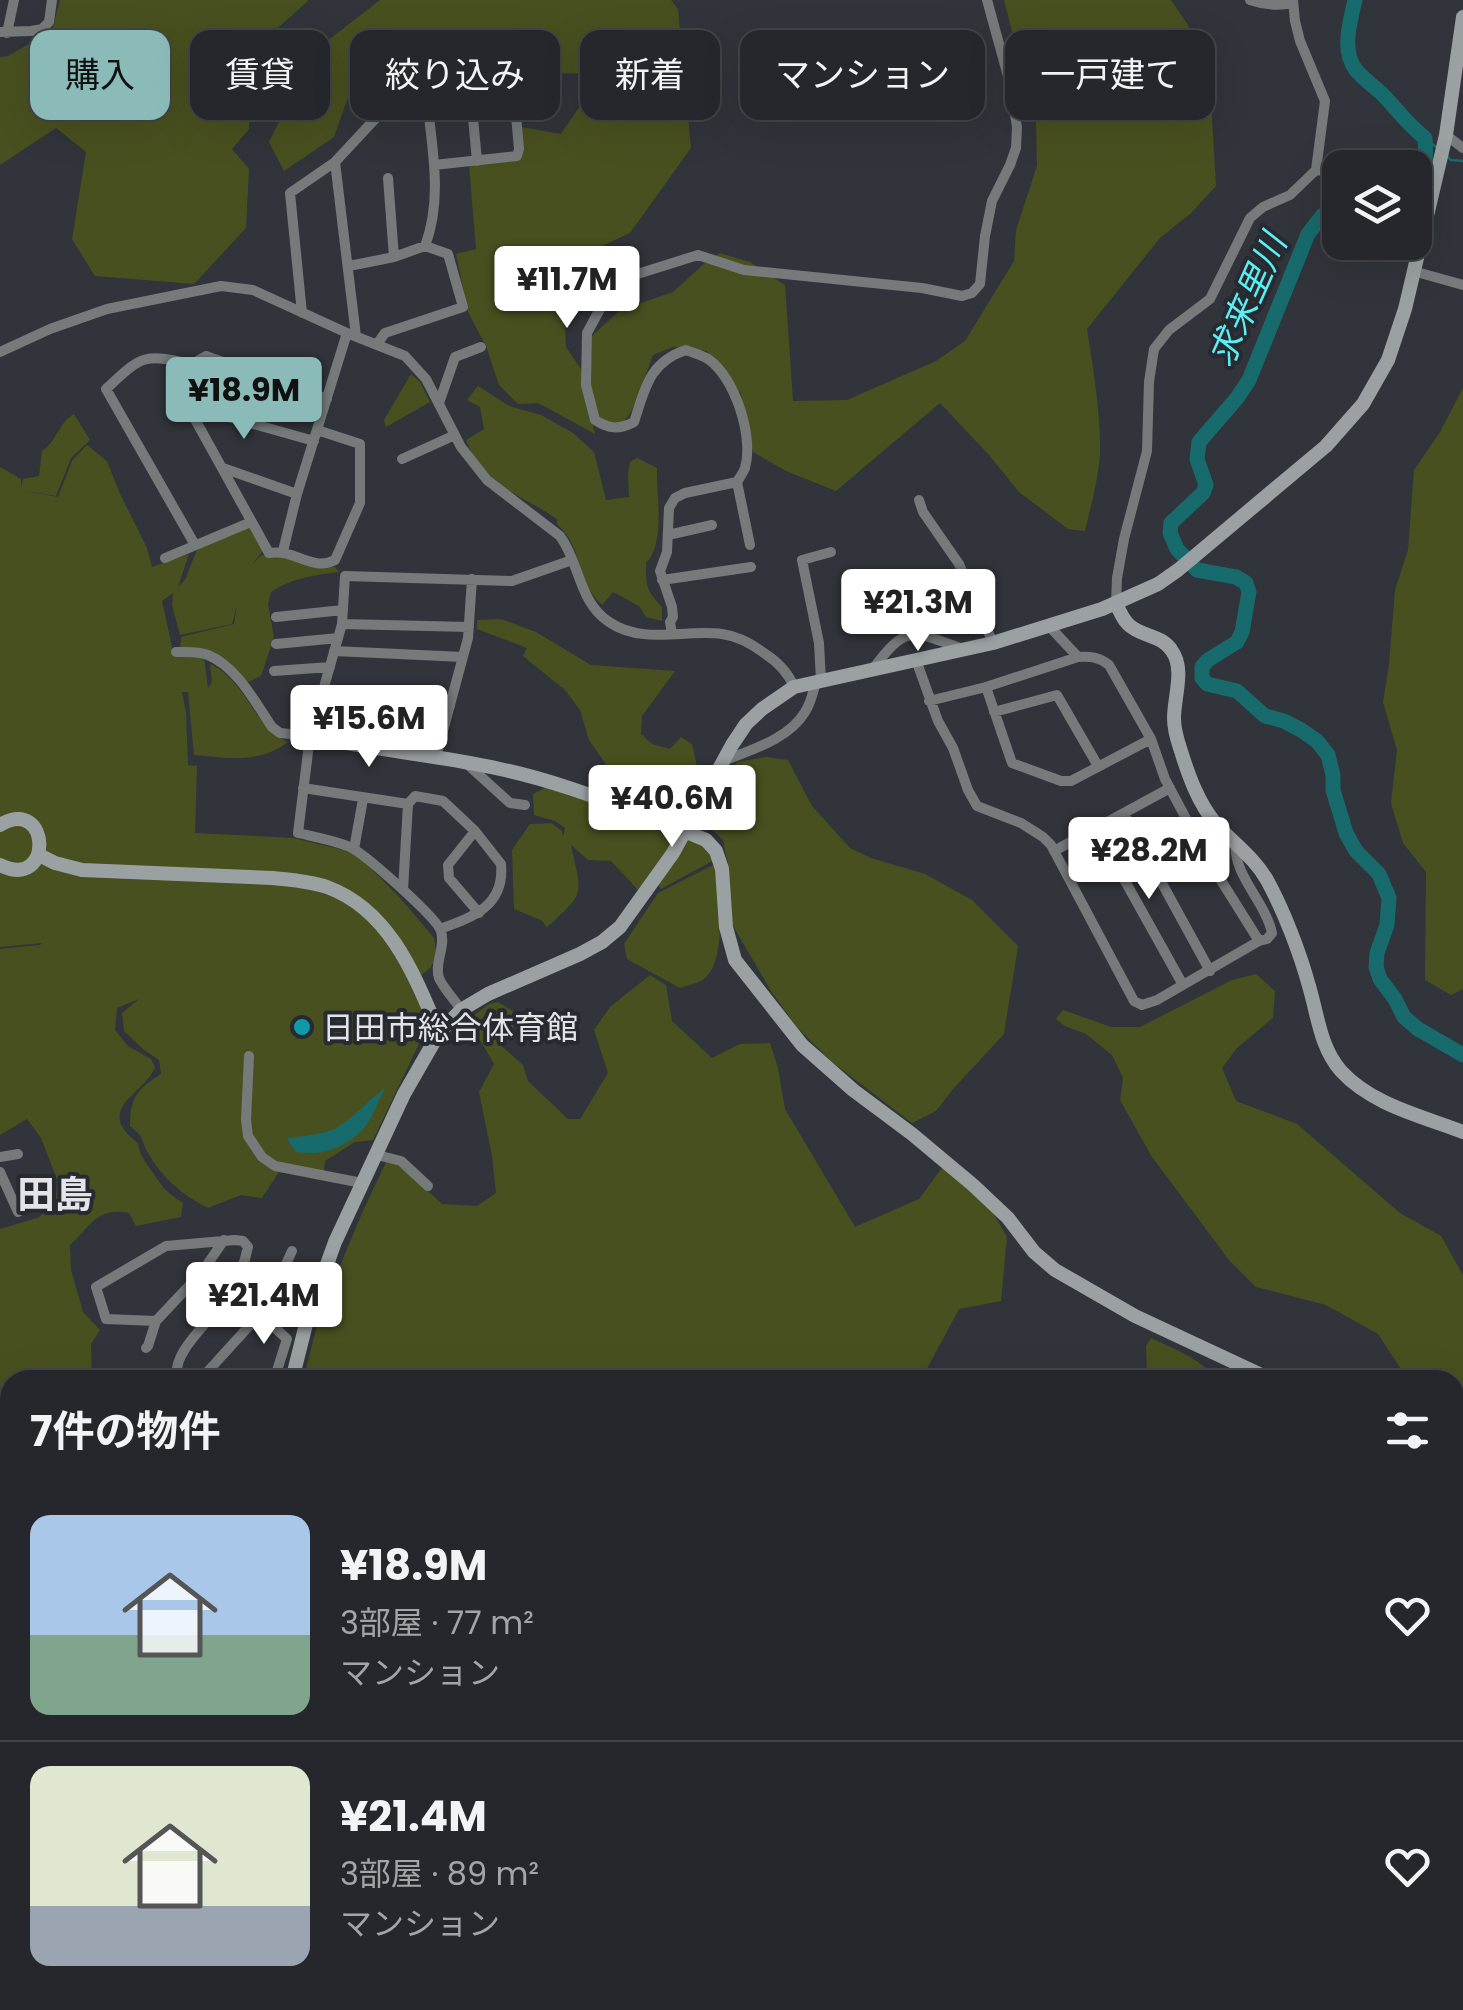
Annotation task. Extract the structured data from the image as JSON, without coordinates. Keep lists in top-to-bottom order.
{
  "districts": ["田島"],
  "water": ["求来里川"],
  "places": ["日田市総合体育館"],
  "page": {
    "chip": [
      "購入",
      "賃貸",
      "絞り込み",
      "新着",
      "マンション",
      "一戸建て"
    ],
    "price": [
      "¥11.7M",
      "¥18.9M",
      "¥21.3M",
      "¥15.6M",
      "¥40.6M",
      "¥28.2M",
      "¥21.4M"
    ],
    "heading": "7件の物件",
    "list": [
      {
        "name": "¥18.9M",
        "note": "3部屋 · 77 m² · マンション"
      },
      {
        "name": "¥21.4M",
        "note": "3部屋 · 89 m² · マンション"
      }
    ]
  }
}
